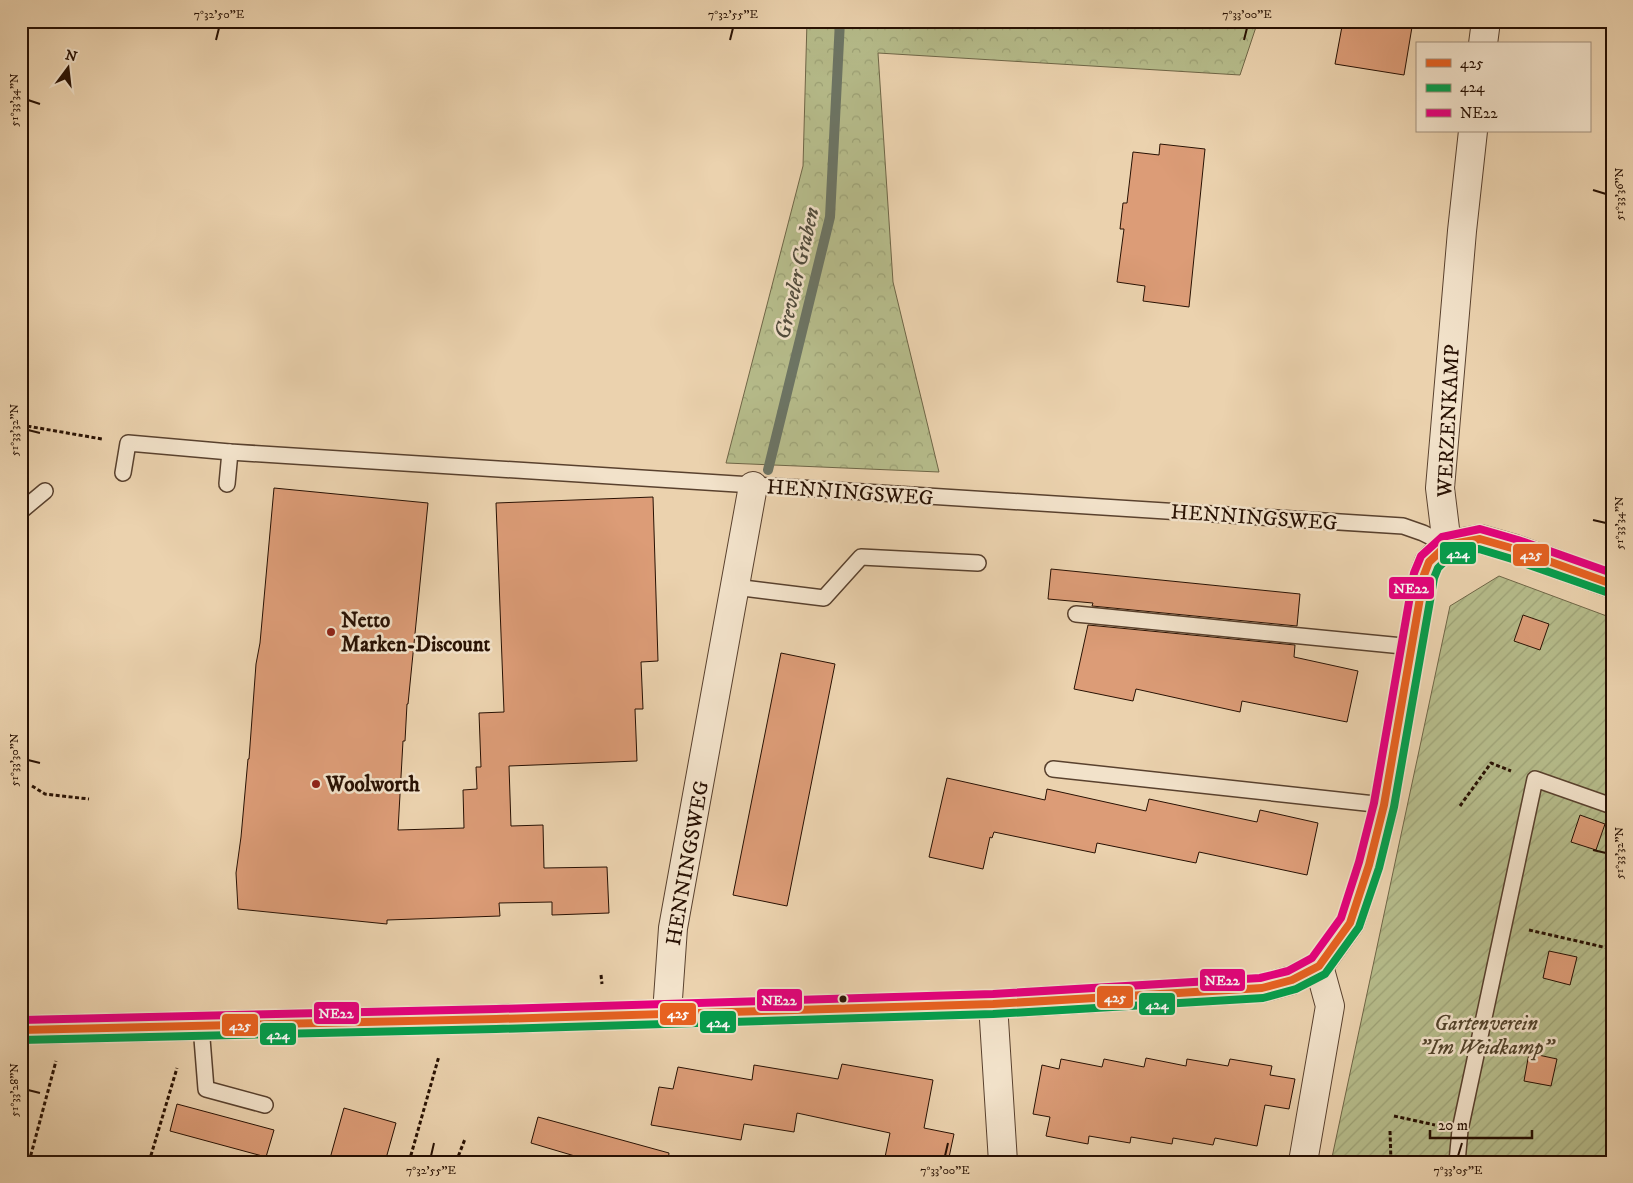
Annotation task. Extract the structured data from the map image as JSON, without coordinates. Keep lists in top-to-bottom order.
{
  "streets": {
    "street": ["WERZENKAMP", "HENNINGSWEG"]
  },
  "crossings": [
    ["WERZENKAMP", "HENNINGSWEG"]
  ],
  "water": ["Greveler Graben"],
  "parks": ["Gartenverein \"Im Weidkamp\""],
  "places": ["Netto Marken-Discount", "Woolworth"],
  "lines": ["transit line NE22", "transit line 425", "transit line 424"],
  "legend": ["425", "424", "NE22"],
  "scale_bar": "20 m",
  "north": "top",
  "coordinates": [
    "7°32'50\"E",
    "7°32'55\"E",
    "7°33'00\"E",
    "51°33'34\"N",
    "51°33'36\"N",
    "51°33'32\"N",
    "51°33'30\"N",
    "51°33'28\"N",
    "7°33'05\"E"
  ]
}
